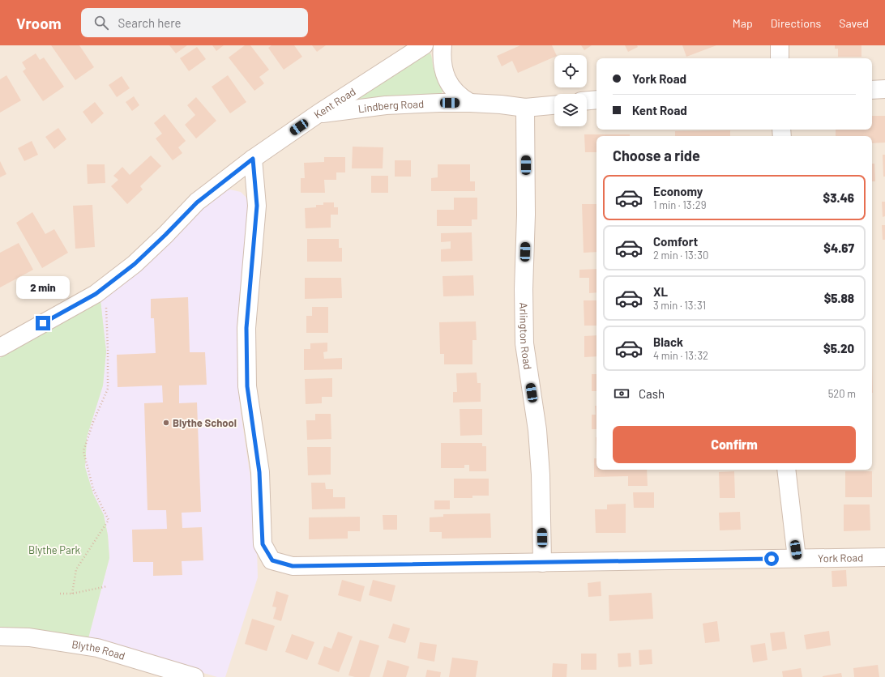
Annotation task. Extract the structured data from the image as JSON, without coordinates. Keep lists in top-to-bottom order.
{
  "streets": {
    "street": [
      "Kent Road",
      "Lindberg Road",
      "Arlington Road",
      "York Road",
      "Blythe Road"
    ]
  },
  "crossings": [
    ["Kent Road", "Lindberg Road"],
    ["Kent Road", "York Road"],
    ["Lindberg Road", "Arlington Road"],
    ["Arlington Road", "York Road"]
  ],
  "parks": ["Blythe Park"],
  "places": ["Blythe School"],
  "page": {
    "header": "Vroom",
    "search": "Search here",
    "nav": ["Map", "Directions", "Saved"],
    "banner": ["York Road", "Kent Road"],
    "heading": "Choose a ride",
    "list": [
      {
        "name": "Economy",
        "note": "1 min · 13:29",
        "value": "$3.46"
      },
      {
        "name": "Comfort",
        "note": "2 min · 13:30",
        "value": "$4.67"
      },
      {
        "name": "XL",
        "note": "3 min · 13:31",
        "value": "$5.88"
      },
      {
        "name": "Black",
        "note": "4 min · 13:32",
        "value": "$5.20"
      }
    ],
    "bubble": "2 min",
    "pay": ["Cash", "520 m"],
    "buttons": "Confirm"
  }
}
